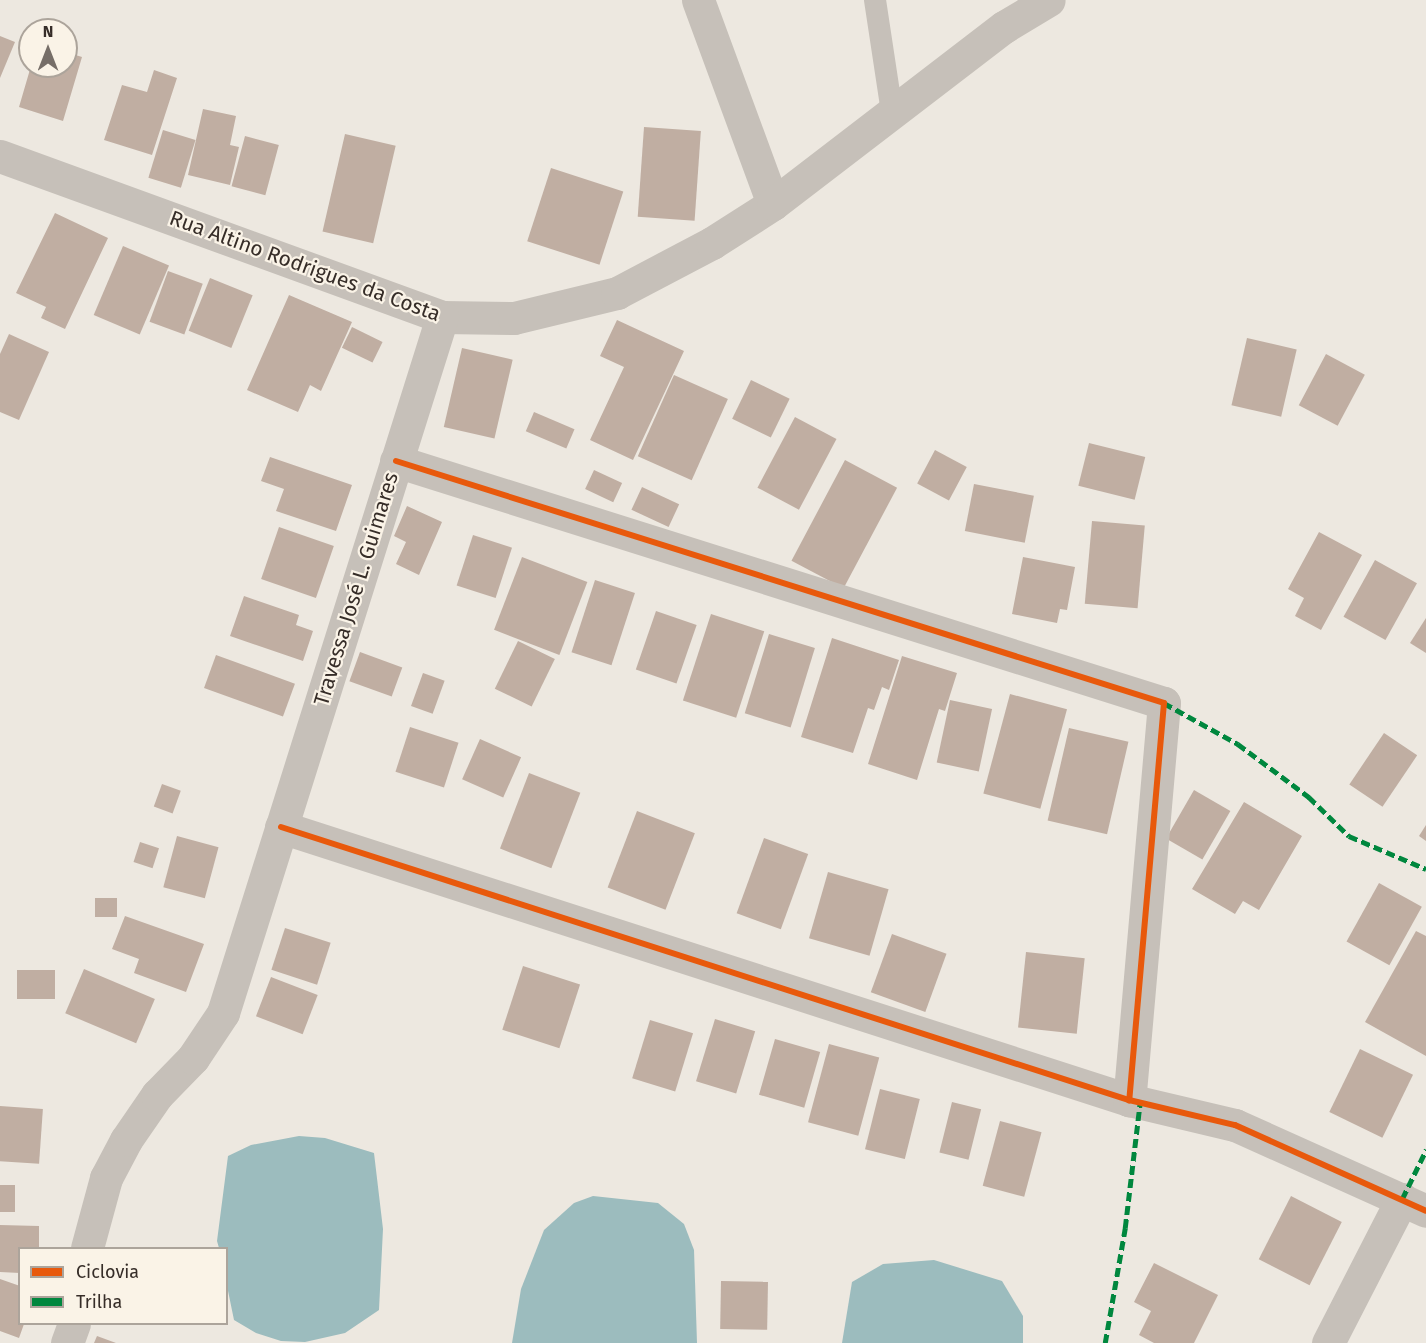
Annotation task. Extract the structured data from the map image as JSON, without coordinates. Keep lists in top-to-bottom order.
{
  "streets": {
    "street": ["Rua Altino Rodrigues da Costa", "Travessa José L. Guimares"]
  },
  "crossings": [
    ["Rua Altino Rodrigues da Costa", "Travessa José L. Guimares"]
  ],
  "legend": ["Ciclovia", "Trilha"],
  "north": "top"
}
